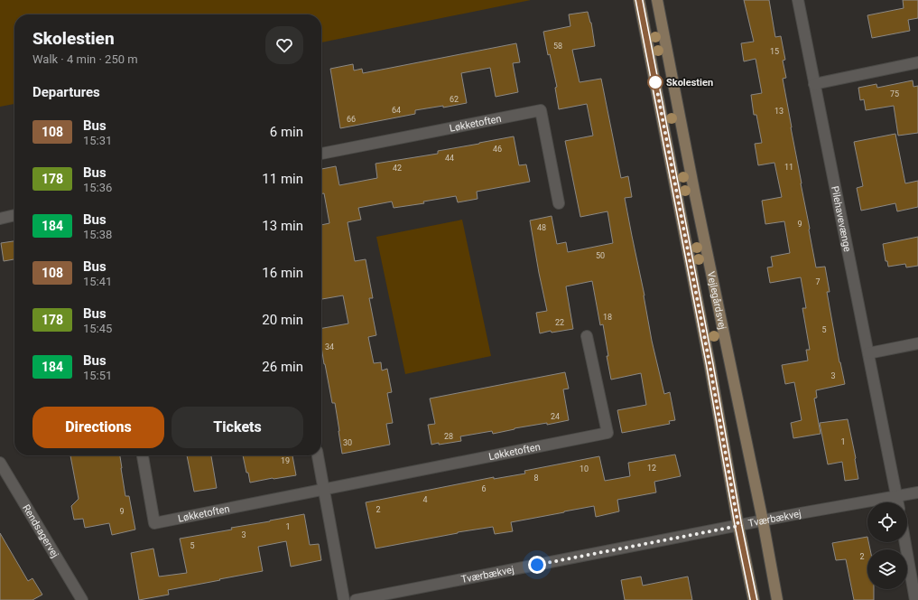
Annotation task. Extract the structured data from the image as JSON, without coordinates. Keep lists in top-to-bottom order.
{
  "streets": {
    "street": [
      "Løkketoften",
      "Pilehavevænge",
      "Vejlegårdsvej",
      "Tværbækvej",
      "Rendsagervej"
    ]
  },
  "crossings": [
    ["Pilehavevænge", "Tværbækvej"],
    ["Vejlegårdsvej", "Tværbækvej"]
  ],
  "places": ["Skolestien"],
  "lines": ["bus line 108"],
  "house_numbers": [
    "58",
    "15",
    "75",
    "62",
    "64",
    "13",
    "66",
    "46",
    "44",
    "11",
    "42",
    "9",
    "48",
    "50",
    "7",
    "18",
    "22",
    "5",
    "34",
    "3",
    "24",
    "28",
    "1",
    "30",
    "19",
    "12",
    "10",
    "8",
    "6",
    "4",
    "2",
    "9",
    "1",
    "3",
    "5",
    "2"
  ],
  "page": {
    "heading": [
      ["Skolestien", "Walk · 4 min · 250 m"],
      "Departures"
    ],
    "list": [
      {
        "mark": "108",
        "name": "Bus",
        "note": "15:31",
        "value": "6 min"
      },
      {
        "mark": "178",
        "name": "Bus",
        "note": "15:36",
        "value": "11 min"
      },
      {
        "mark": "184",
        "name": "Bus",
        "note": "15:38",
        "value": "13 min"
      },
      {
        "mark": "108",
        "name": "Bus",
        "note": "15:41",
        "value": "16 min"
      },
      {
        "mark": "178",
        "name": "Bus",
        "note": "15:45",
        "value": "20 min"
      },
      {
        "mark": "184",
        "name": "Bus",
        "note": "15:51",
        "value": "26 min"
      }
    ],
    "buttons": ["Directions", "Tickets"]
  }
}
